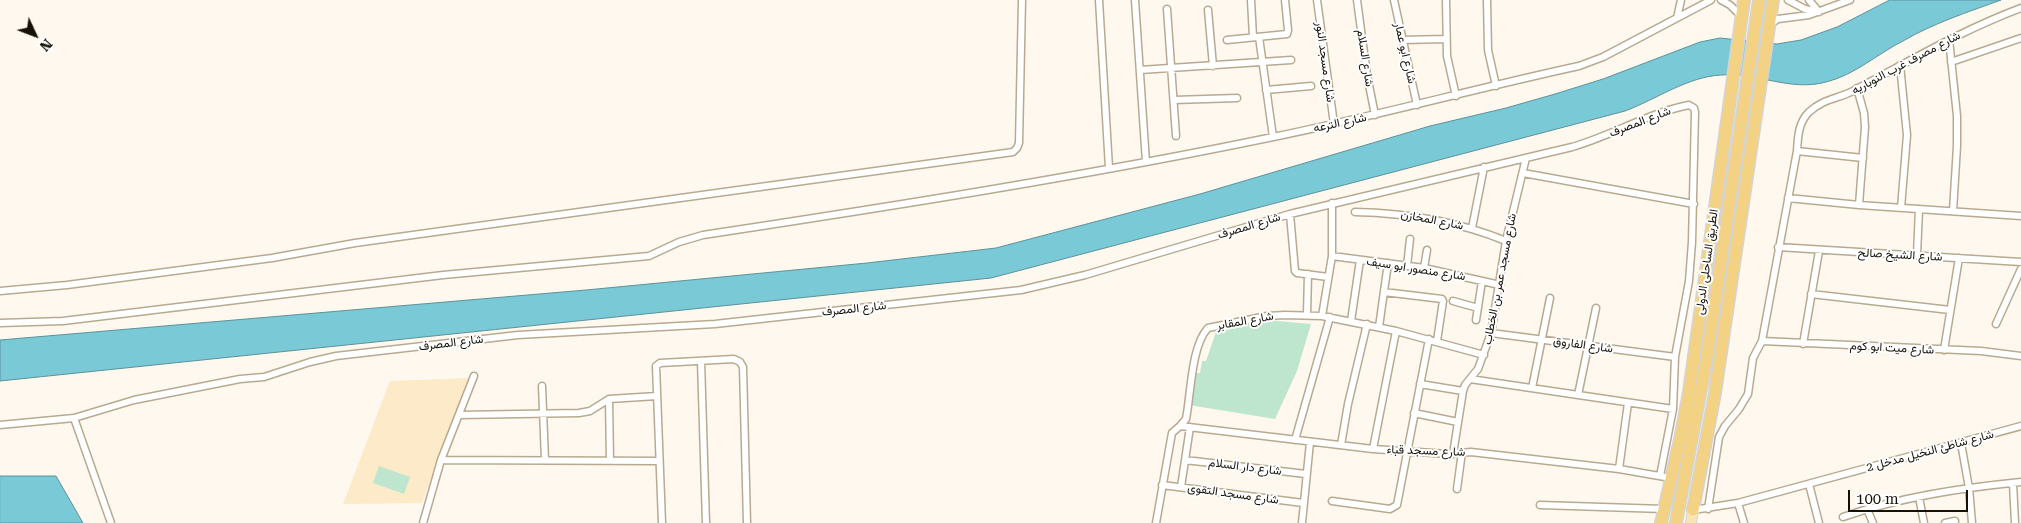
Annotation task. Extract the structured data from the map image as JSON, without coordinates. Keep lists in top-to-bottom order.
{
  "streets": {
    "highway": ["الطريق الساحلى الدولى"],
    "street": [
      "شارع ابو عمار",
      "شارع السلام",
      "شارع مسجد النور",
      "شارع مصرف غرب النوباريه",
      "شارع المصرف",
      "شارع الترعه",
      "شارع المخازن",
      "شارع الشيخ صالح",
      "شارع منصور ابو سيف",
      "شارع مسجد عمر بن الخطاب",
      "شارع المقابر",
      "شارع الفاروق",
      "شارع ميت ابو كوم",
      "شارع مسجد قباء",
      "شارع شاطئ النخيل مدخل 2",
      "شارع دار السلام",
      "شارع مسجد التقوى"
    ]
  },
  "crossings": [
    ["شارع ابو عمار", "شارع الترعه"],
    ["شارع السلام", "شارع الترعه"],
    ["شارع مسجد النور", "شارع الترعه"],
    ["شارع المصرف", "شارع مسجد عمر بن الخطاب"],
    ["شارع المخازن", "شارع مسجد عمر بن الخطاب"],
    ["الطريق الساحلى الدولى", "شارع مسجد قباء"],
    ["شارع منصور ابو سيف", "شارع مسجد عمر بن الخطاب"],
    ["شارع مسجد عمر بن الخطاب", "شارع المقابر"],
    ["شارع مسجد عمر بن الخطاب", "شارع الفاروق"],
    ["شارع مسجد عمر بن الخطاب", "شارع مسجد قباء"],
    ["شارع المقابر", "شارع مسجد قباء"],
    ["شارع المقابر", "شارع مسجد التقوى"]
  ],
  "scale_bar": "100 m",
  "north": "bottom right"
}
